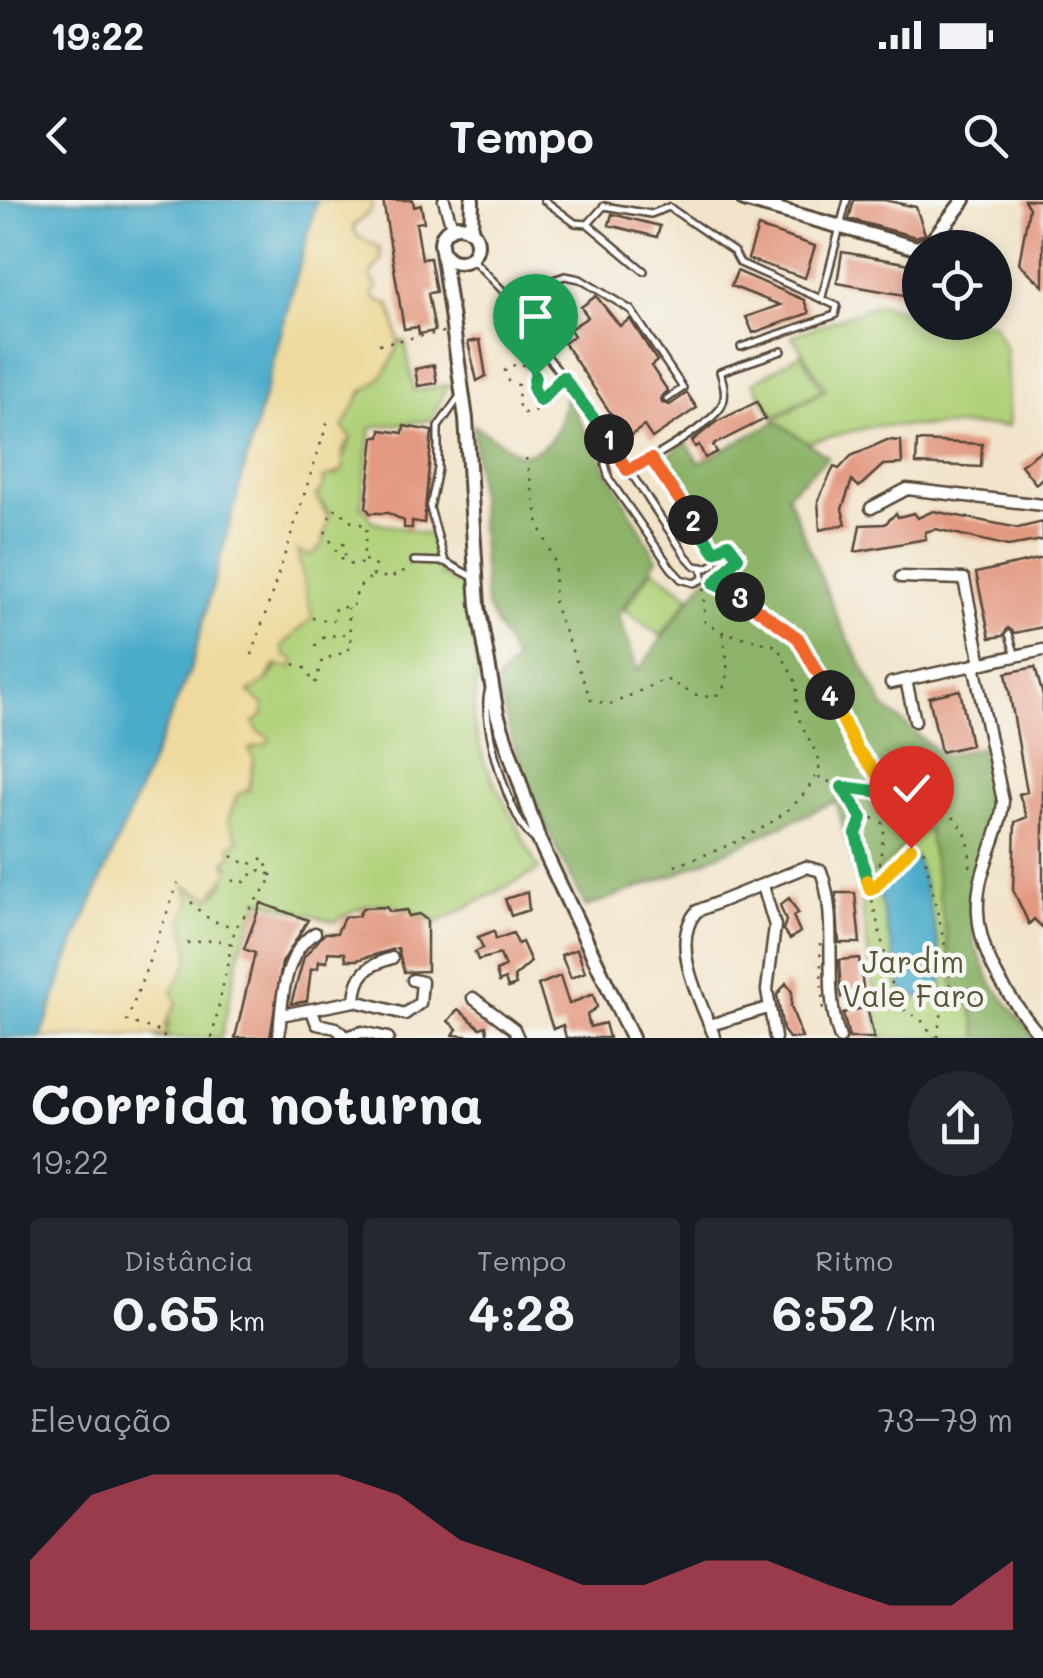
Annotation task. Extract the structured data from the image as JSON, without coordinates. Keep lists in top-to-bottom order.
{
  "parks": ["Jardim Vale Faro"],
  "page": {
    "status": "19:22",
    "header": "Tempo",
    "pins": [
      "1",
      "2",
      "3",
      "4"
    ],
    "heading": ["Corrida noturna", "19:22"],
    "stats": [
      ["Distância", "0.65 km"],
      ["Tempo", "4:28"],
      ["Ritmo", "6:52 /km"]
    ],
    "chart": ["Elevação", "73–79 m"]
  }
}
